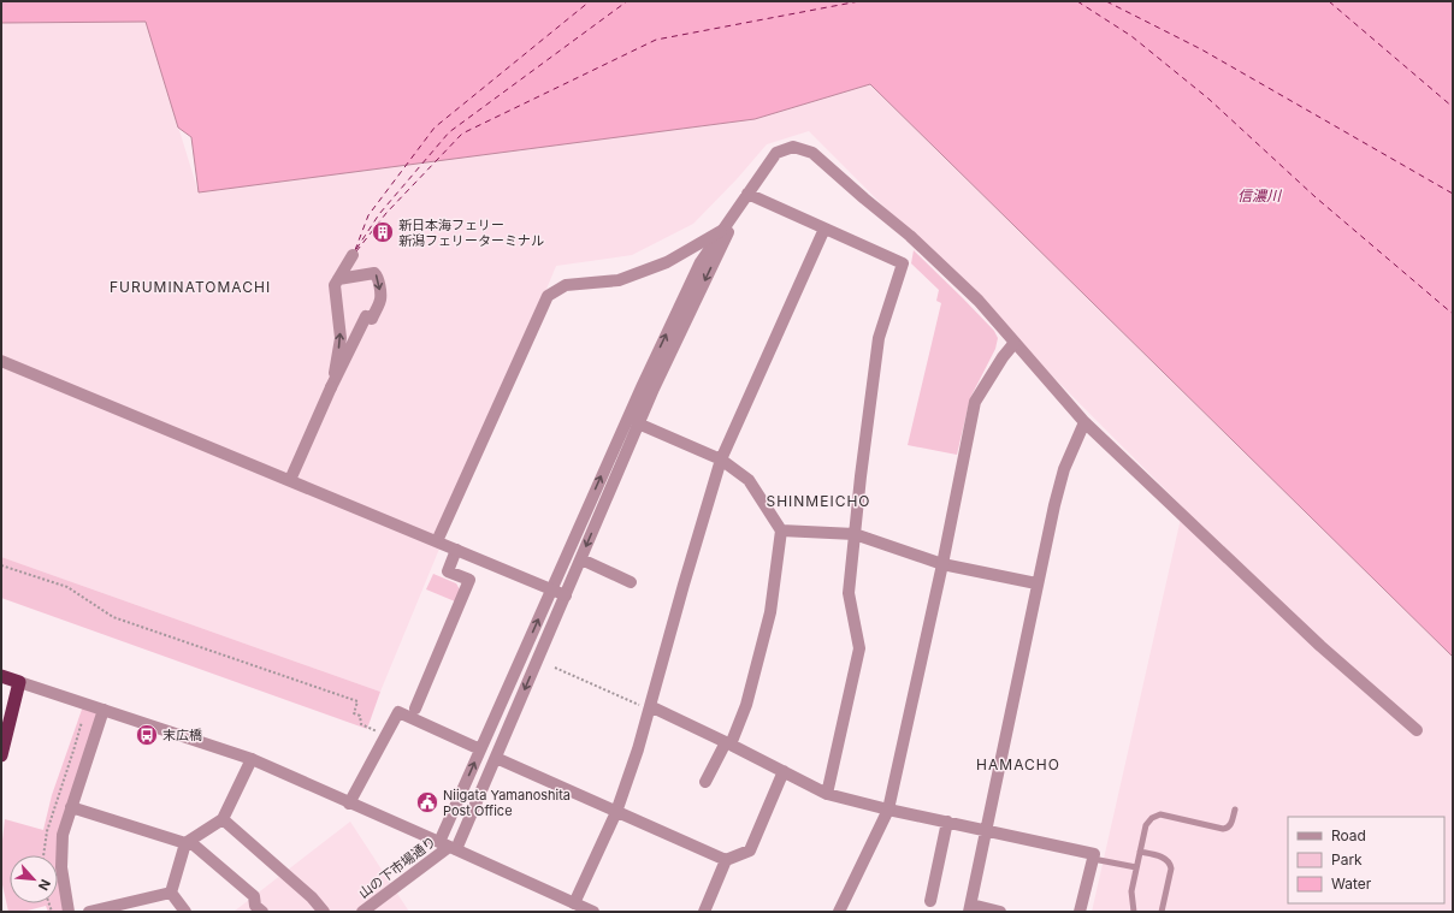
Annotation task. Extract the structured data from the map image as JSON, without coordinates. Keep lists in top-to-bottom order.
{
  "streets": {
    "street": ["山の下市場通り"]
  },
  "districts": ["FURUMINATOMACHI", "SHINMEICHO", "HAMACHO"],
  "water": ["信濃川"],
  "places": {
    "building": ["新日本海フェリー 新潟フェリーターミナル"],
    "bus stop": ["末広橋"],
    "public building": ["Niigata Yamanoshita Post Office"]
  },
  "legend": ["Road", "Park", "Water"],
  "north": "bottom right"
}
